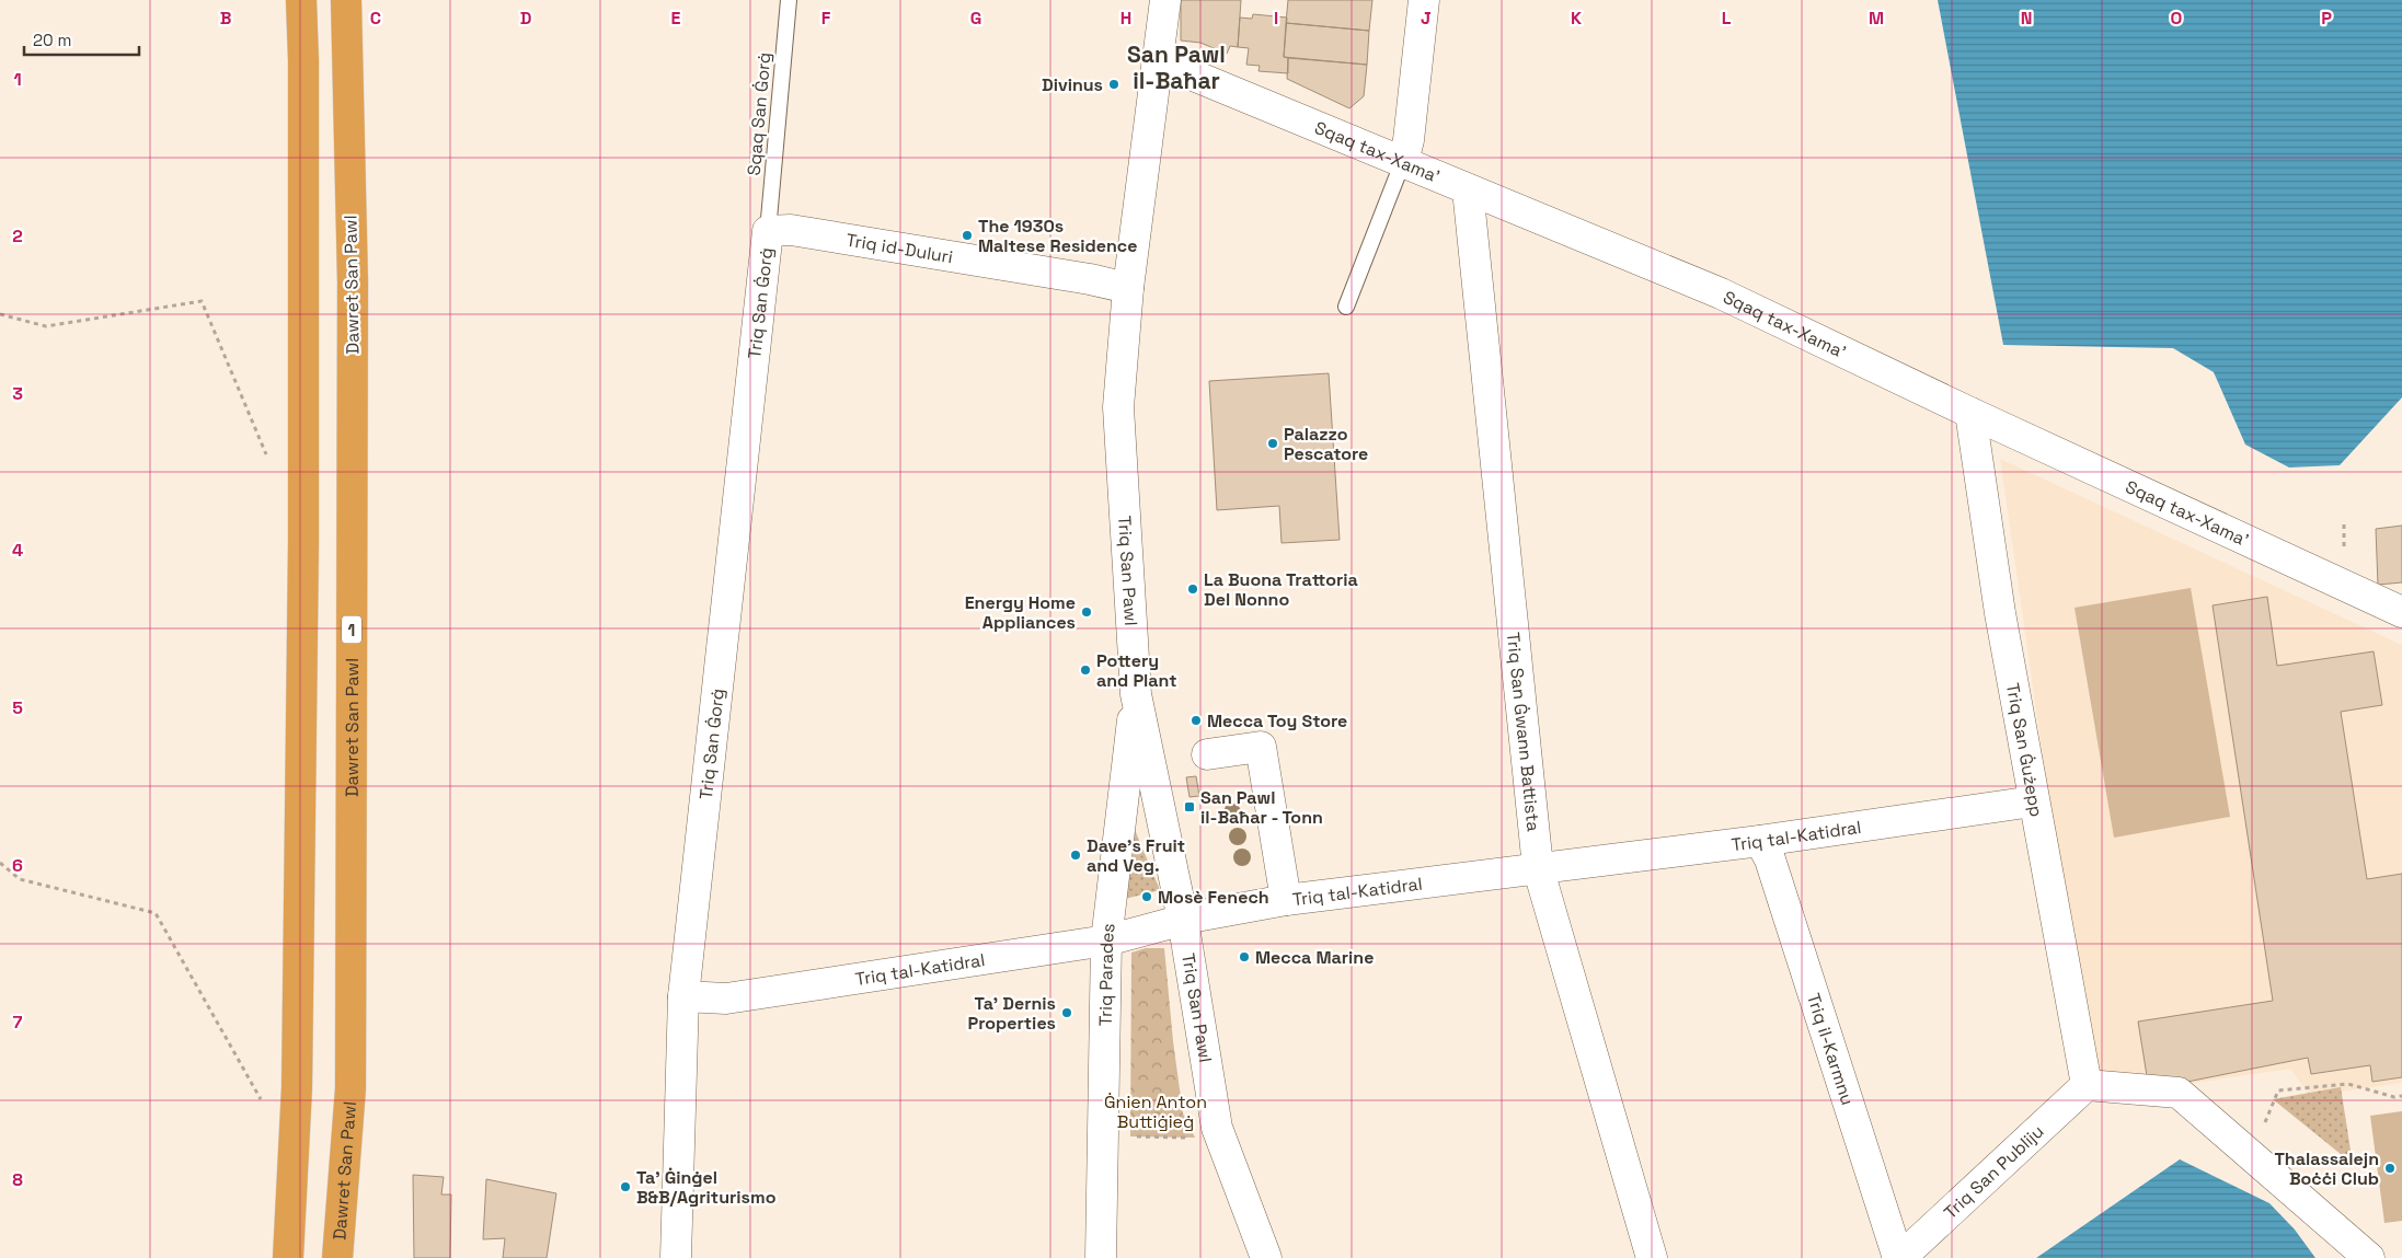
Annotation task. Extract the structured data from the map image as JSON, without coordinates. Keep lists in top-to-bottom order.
{
  "streets": {
    "highway": ["Dawret San Pawl", "1"],
    "street": [
      "Sqaq tax-Xama'",
      "Triq id-Duluri",
      "Triq San Ġorġ",
      "Triq San Pawl",
      "Triq San Ġwann Battista",
      "Triq San Ġużepp",
      "Triq tal-Katidral",
      "Triq Parades",
      "Triq il-Karmnu",
      "Triq San Publiju"
    ],
    "lane": ["Sqaq San Ġorġ"]
  },
  "crossings": [
    ["Sqaq San Ġorġ", "Triq id-Duluri"],
    ["Sqaq San Ġorġ", "Triq San Ġorġ"],
    ["Sqaq tax-Xama'", "Triq San Pawl"],
    ["Sqaq tax-Xama'", "Triq San Ġwann Battista"],
    ["Sqaq tax-Xama'", "Triq San Ġużepp"],
    ["Triq id-Duluri", "Triq San Ġorġ"],
    ["Triq id-Duluri", "Triq San Pawl"],
    ["Triq San Ġorġ", "Triq tal-Katidral"],
    ["Triq San Pawl", "Triq tal-Katidral"],
    ["Triq San Pawl", "Triq Parades"],
    ["Triq San Ġwann Battista", "Triq tal-Katidral"],
    ["Triq San Ġużepp", "Triq tal-Katidral"],
    ["Triq San Ġużepp", "Triq San Publiju"],
    ["Triq tal-Katidral", "Triq Parades"],
    ["Triq tal-Katidral", "Triq il-Karmnu"],
    ["Triq il-Karmnu", "Triq San Publiju"]
  ],
  "districts": ["San Pawl il-Baħar"],
  "parks": ["Ġnien Anton Buttiġieġ"],
  "places": {
    "other": [
      "Divinus",
      "The 1930s Maltese Residence",
      "Palazzo Pescatore",
      "La Buona Trattoria Del Nonno",
      "Energy Home Appliances",
      "Pottery and Plant",
      "Mecca Toy Store",
      "Dave's Fruit and Veg.",
      "Mosè Fenech",
      "Mecca Marine",
      "Ta' Dernis Properties",
      "Thalassalejn Boċċi Club",
      "Ta' Ġinġel B&B/Agriturismo"
    ],
    "transit": ["San Pawl il-Baħar - Tonn"]
  },
  "scale_bar": "20 m",
  "grid": {
    "columns": [
      "B",
      "C",
      "D",
      "E",
      "F",
      "G",
      "H",
      "I",
      "J",
      "K",
      "L",
      "M",
      "N",
      "O",
      "P"
    ],
    "rows": [
      "1",
      "2",
      "3",
      "4",
      "5",
      "6",
      "7",
      "8"
    ]
  }
}
